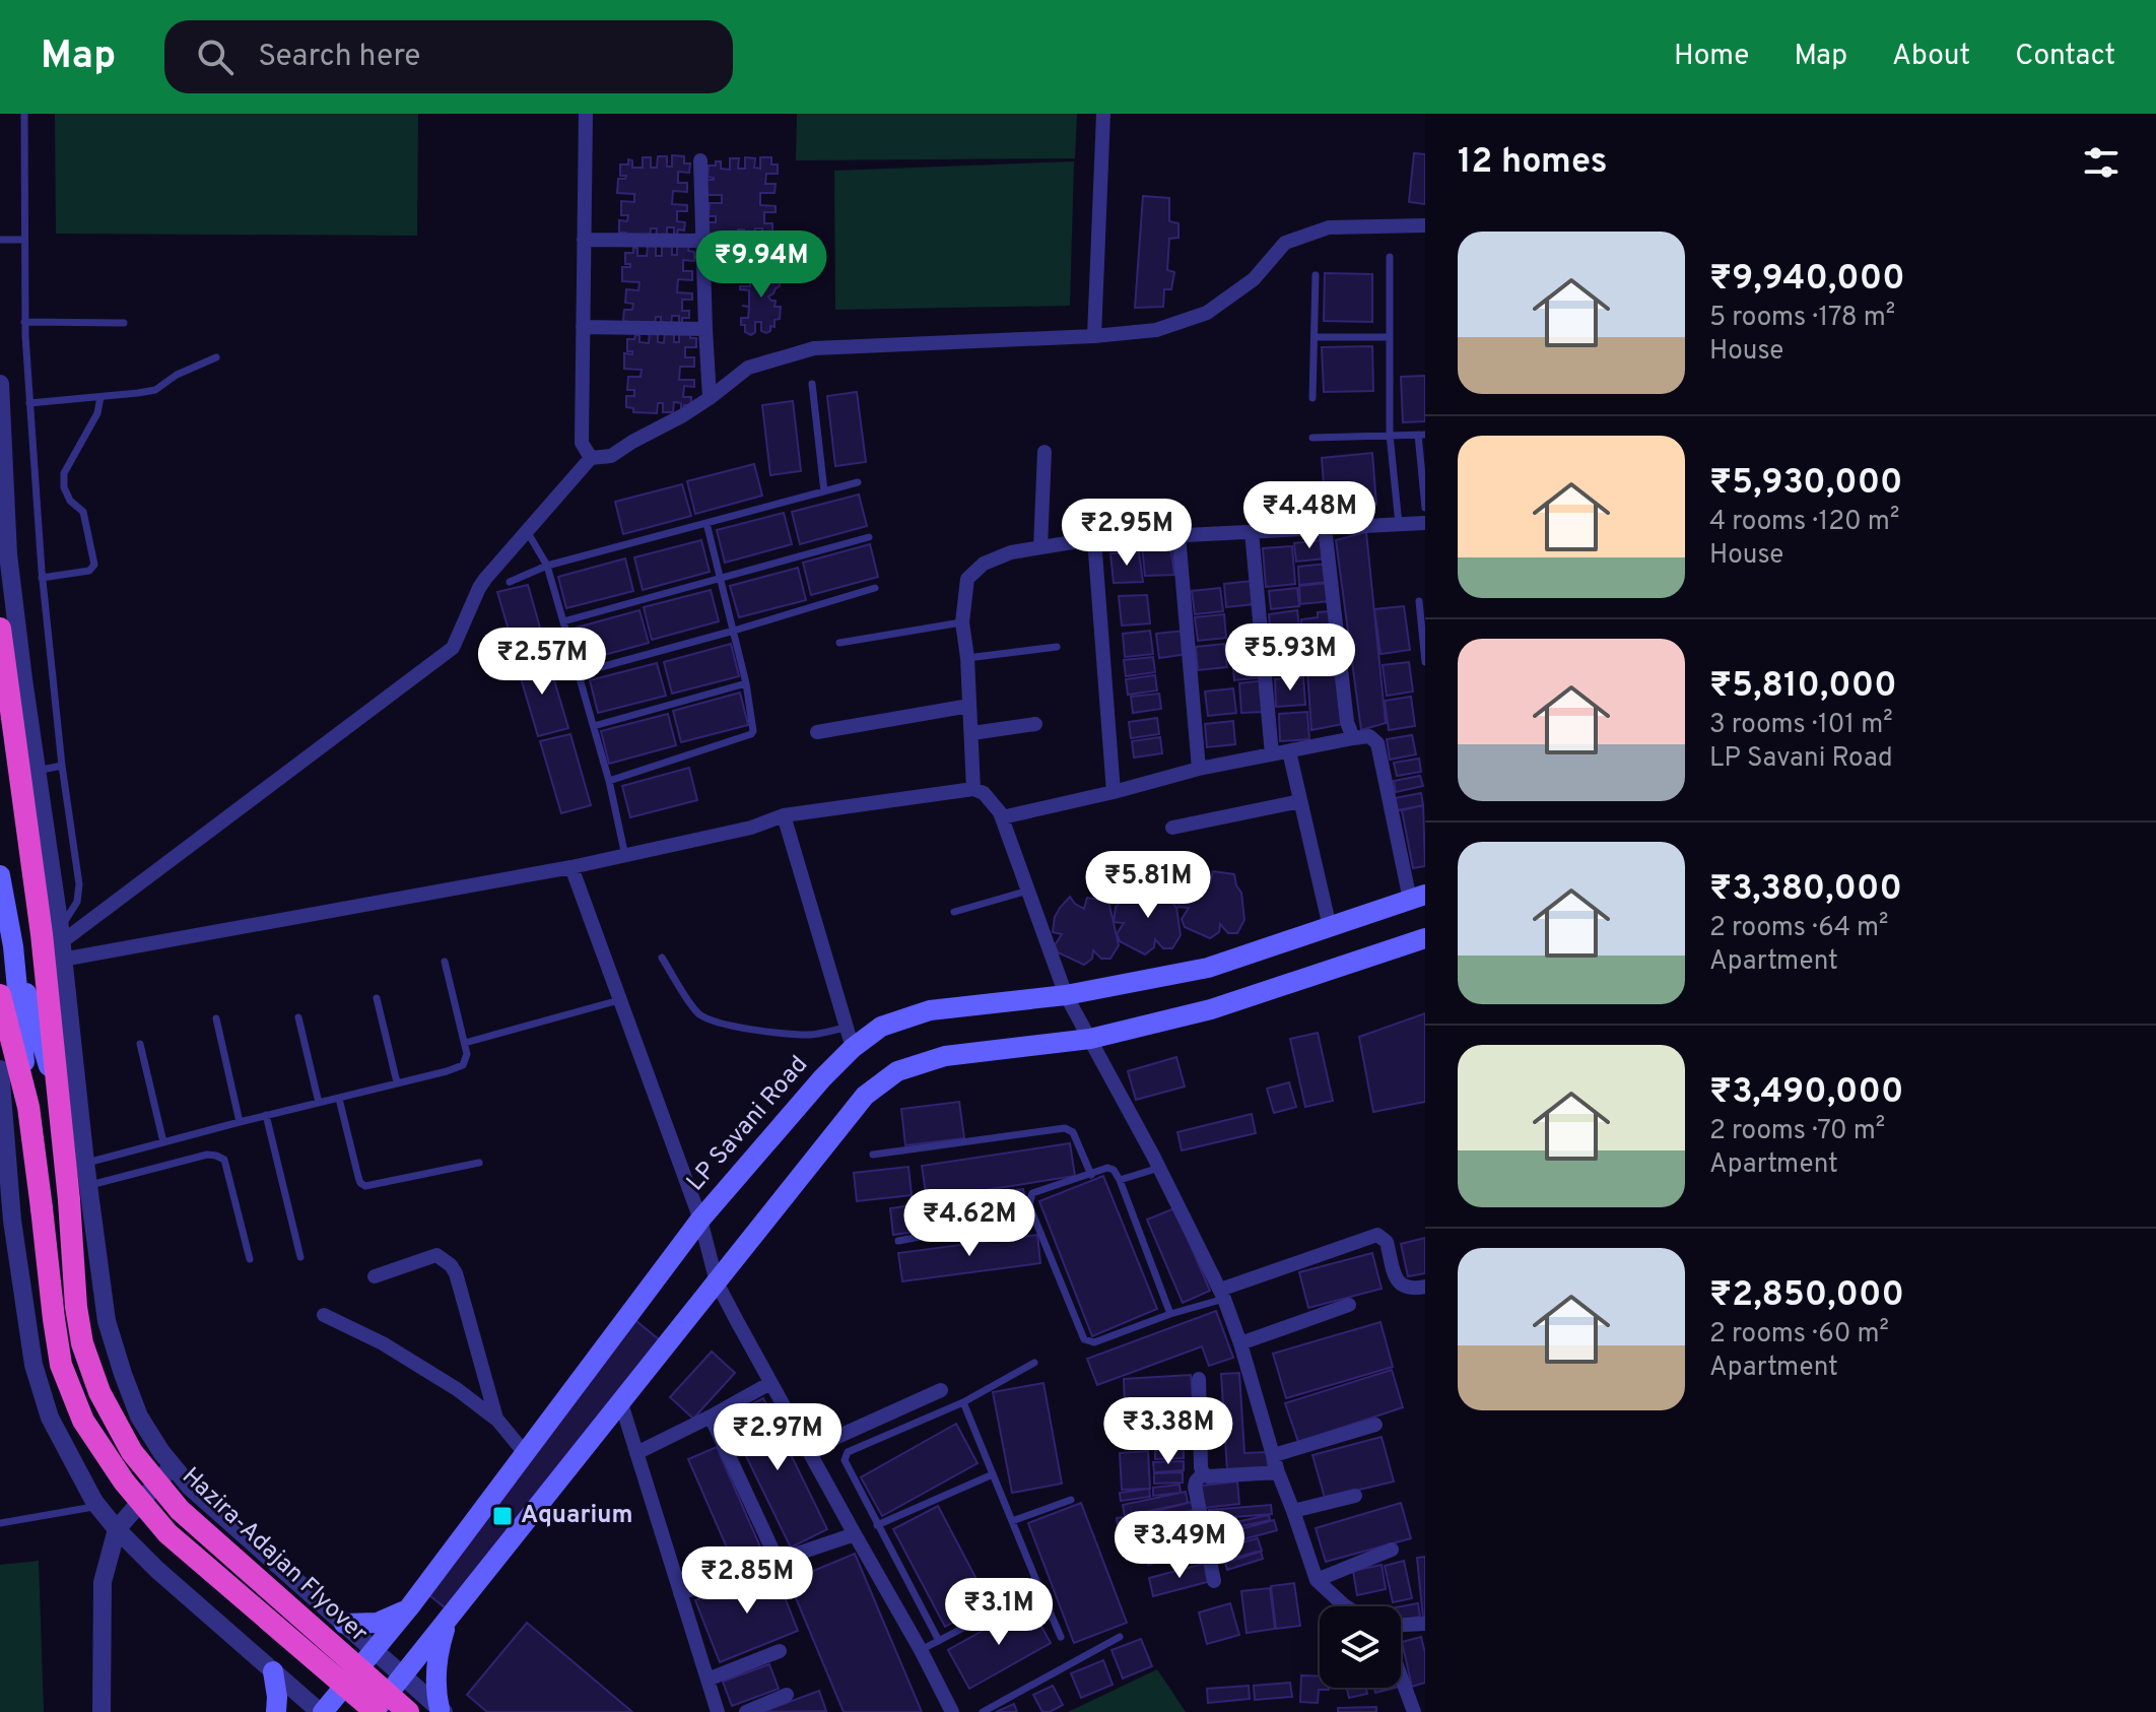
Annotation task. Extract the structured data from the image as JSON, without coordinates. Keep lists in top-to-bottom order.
{
  "streets": {
    "highway": ["Hazira-Adajan Flyover"],
    "main road": ["LP Savani Road"]
  },
  "places": {
    "transit": ["Aquarium"]
  },
  "page": {
    "header": "Map",
    "search": "Search here",
    "nav": [
      "Home",
      "Map",
      "About",
      "Contact"
    ],
    "heading": "12 homes",
    "list": [
      {
        "name": "₹9,940,000",
        "note": "5 rooms · 178 m² · House"
      },
      {
        "name": "₹5,930,000",
        "note": "4 rooms · 120 m² · House"
      },
      {
        "name": "₹5,810,000",
        "note": "3 rooms · 101 m² · LP Savani Road"
      },
      {
        "name": "₹3,380,000",
        "note": "2 rooms · 64 m² · Apartment"
      },
      {
        "name": "₹3,490,000",
        "note": "2 rooms · 70 m² · Apartment"
      },
      {
        "name": "₹2,850,000",
        "note": "2 rooms · 60 m² · Apartment"
      }
    ],
    "price": [
      "₹9.94M",
      "₹4.48M",
      "₹2.95M",
      "₹5.93M",
      "₹2.57M",
      "₹5.81M",
      "₹4.62M",
      "₹3.38M",
      "₹2.97M",
      "₹3.49M",
      "₹2.85M",
      "₹3.1M"
    ]
  }
}
